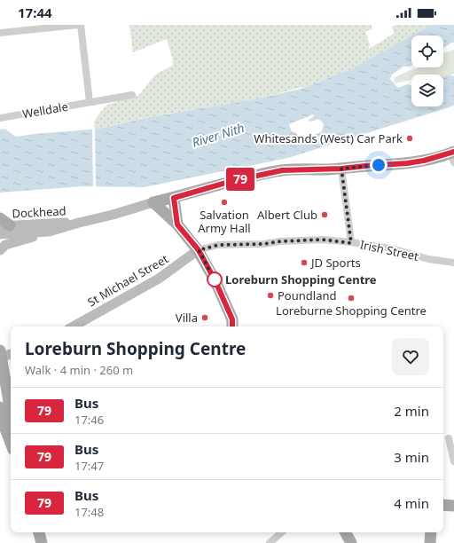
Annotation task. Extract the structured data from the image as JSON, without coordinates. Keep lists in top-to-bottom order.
{
  "streets": {
    "street": [
      "Welldale",
      "Dockhead",
      "Irish Street",
      "St Michael Street"
    ]
  },
  "crossings": [
    ["Irish Street", "St Michael Street"]
  ],
  "water": ["River Nith"],
  "places": [
    "Whitesands (West) Car Park",
    "Salvation Army Hall",
    "Albert Club",
    "JD Sports",
    "Loreburn Shopping Centre",
    "Poundland",
    "Loreburne Shopping Centre",
    "Villa"
  ],
  "lines": ["bus line 79"],
  "page": {
    "status": "17:44",
    "on_map": "79",
    "heading": ["Loreburn Shopping Centre", "Walk · 4 min · 260 m"],
    "list": [
      {
        "mark": "79",
        "name": "Bus",
        "note": "17:46",
        "value": "2 min"
      },
      {
        "mark": "79",
        "name": "Bus",
        "note": "17:47",
        "value": "3 min"
      },
      {
        "mark": "79",
        "name": "Bus",
        "note": "17:48",
        "value": "4 min"
      }
    ]
  }
}
